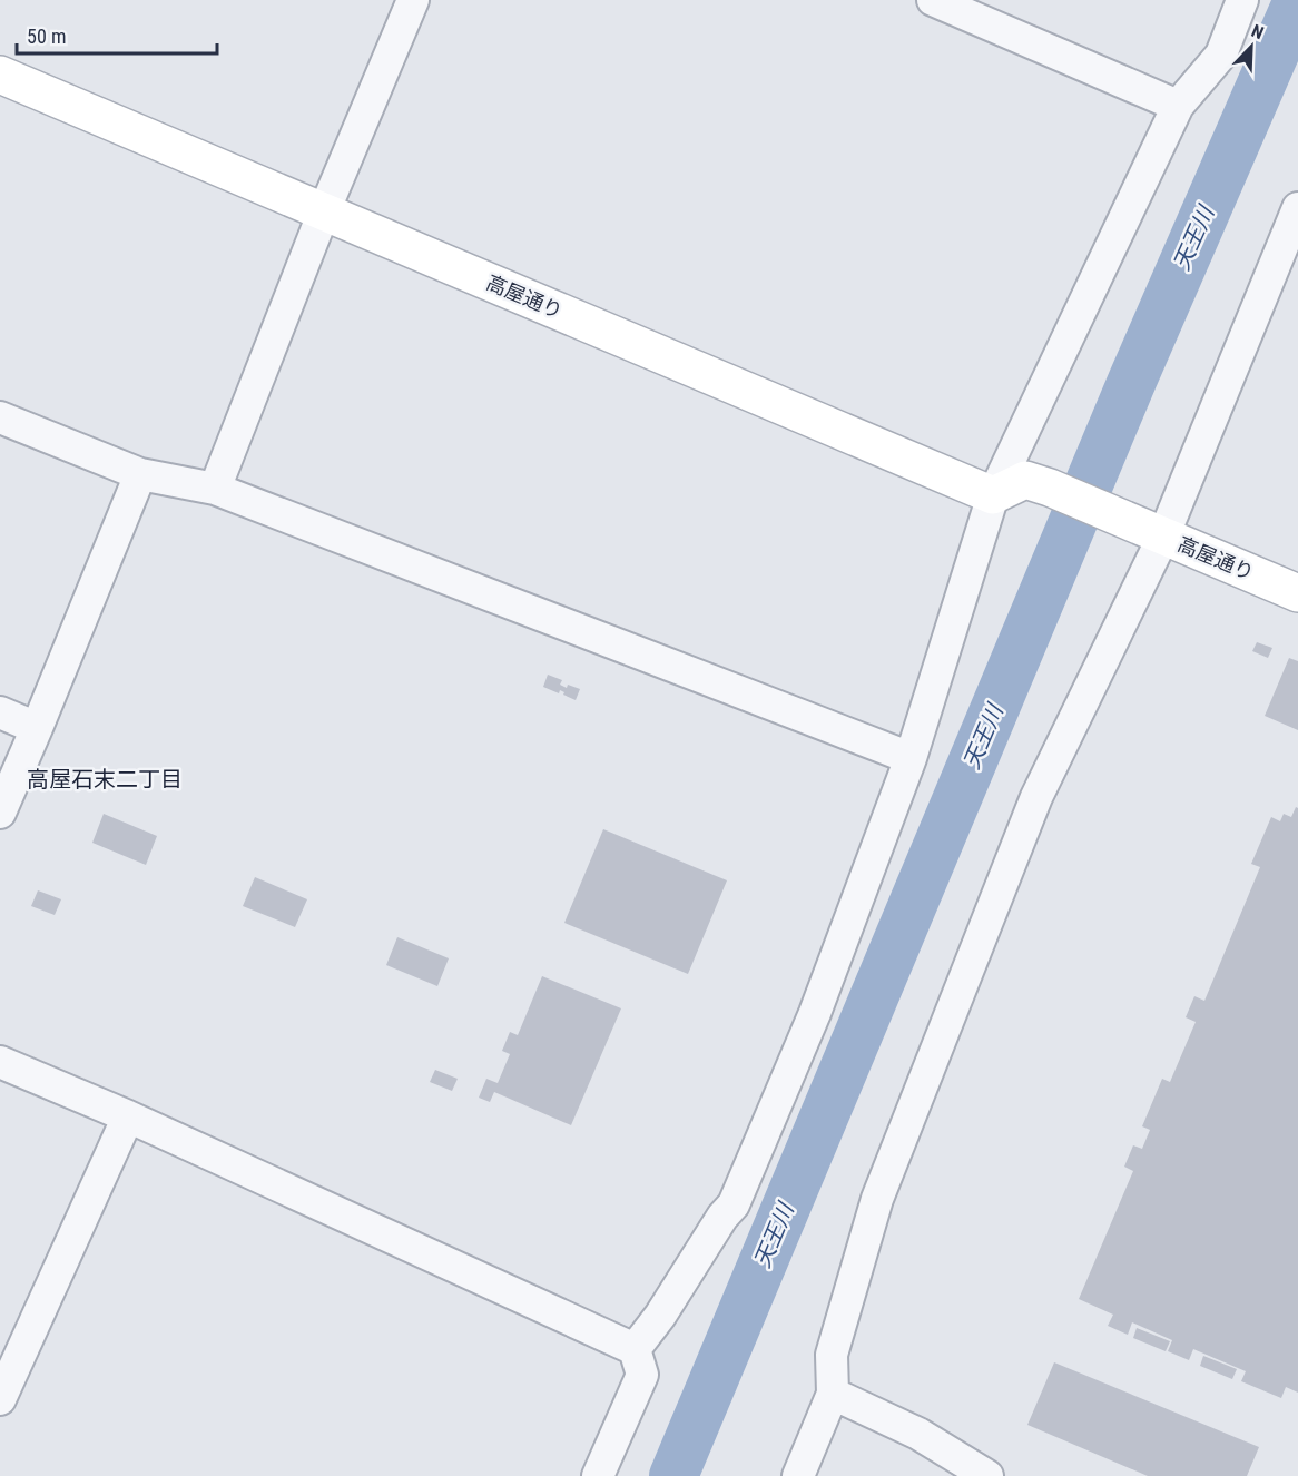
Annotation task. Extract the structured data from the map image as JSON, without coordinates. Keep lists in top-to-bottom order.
{
  "streets": {
    "street": ["高屋通り"]
  },
  "districts": ["高屋石末二丁目"],
  "water": ["天王川"],
  "scale_bar": "50 m",
  "north": "top right"
}
